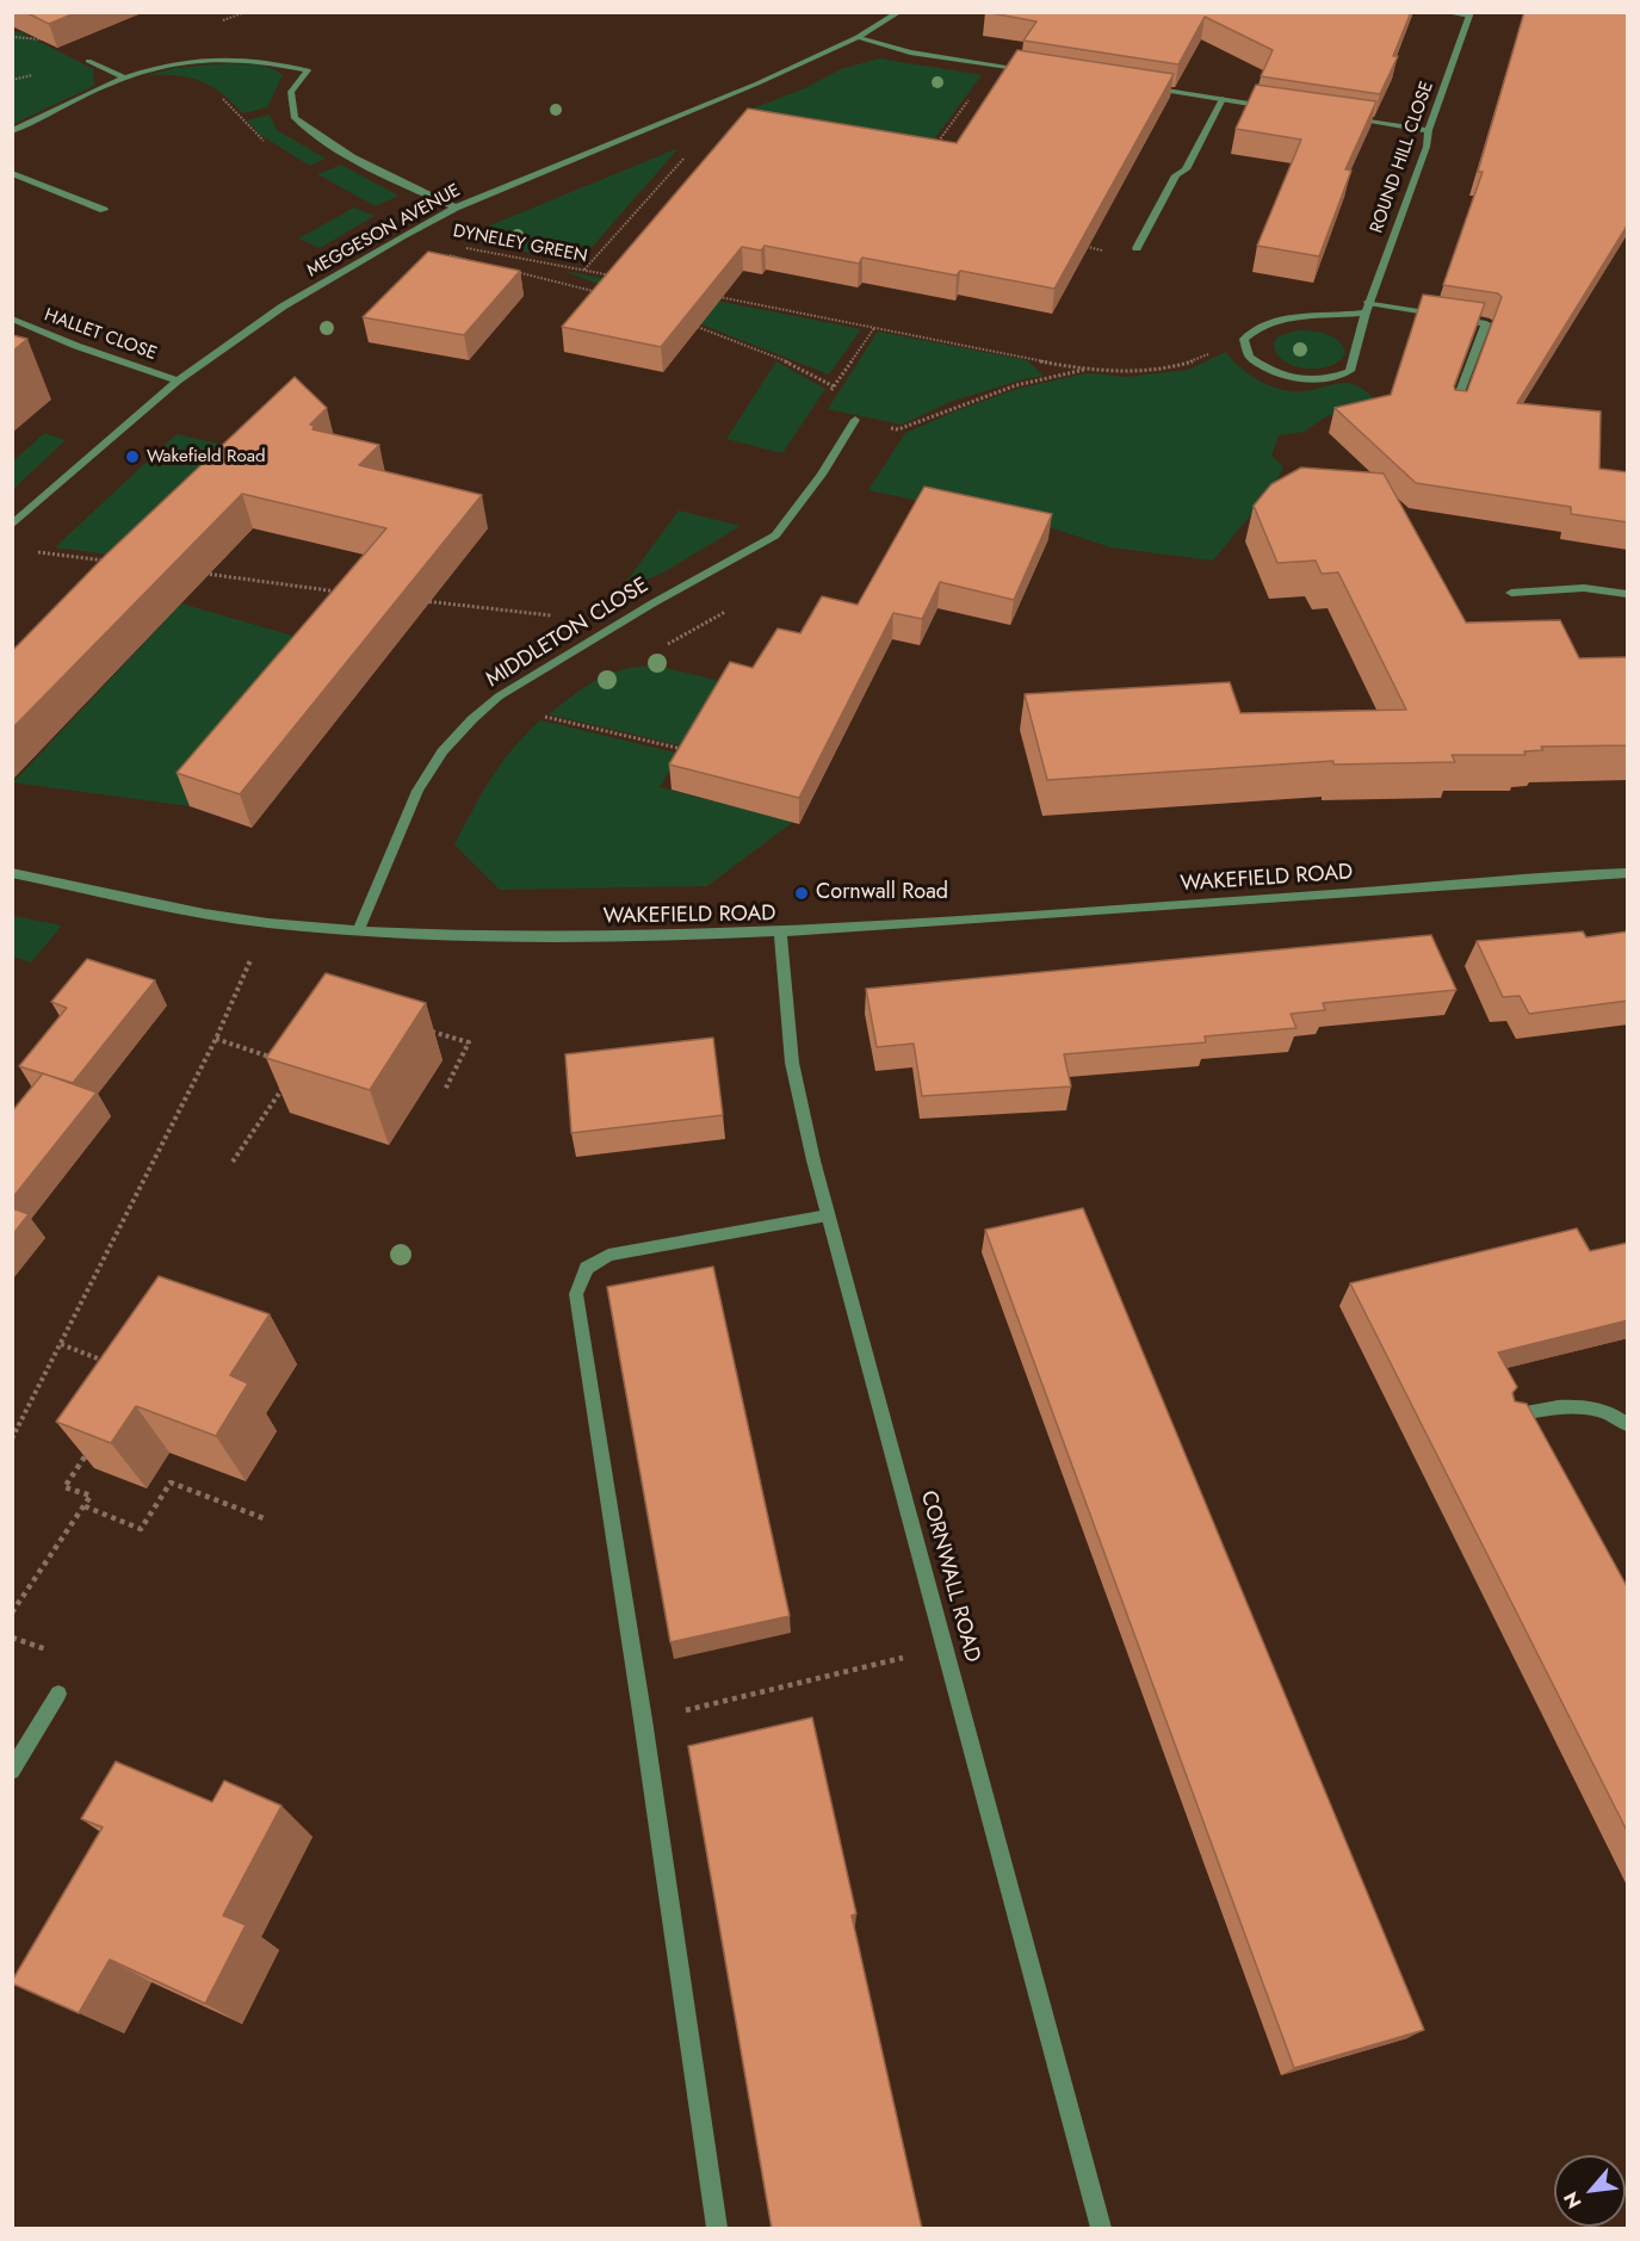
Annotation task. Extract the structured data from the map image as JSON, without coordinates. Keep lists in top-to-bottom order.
{
  "streets": {
    "street": [
      "ROUND HILL CLOSE",
      "MEGGESON AVENUE",
      "HALLET CLOSE",
      "MIDDLETON CLOSE",
      "WAKEFIELD ROAD",
      "CORNWALL ROAD"
    ],
    "path": ["DYNELEY GREEN"]
  },
  "crossings": [
    ["MEGGESON AVENUE", "DYNELEY GREEN"],
    ["MEGGESON AVENUE", "HALLET CLOSE"],
    ["MIDDLETON CLOSE", "WAKEFIELD ROAD"],
    ["WAKEFIELD ROAD", "CORNWALL ROAD"]
  ],
  "places": ["Wakefield Road", "Cornwall Road"],
  "north": "bottom left"
}
